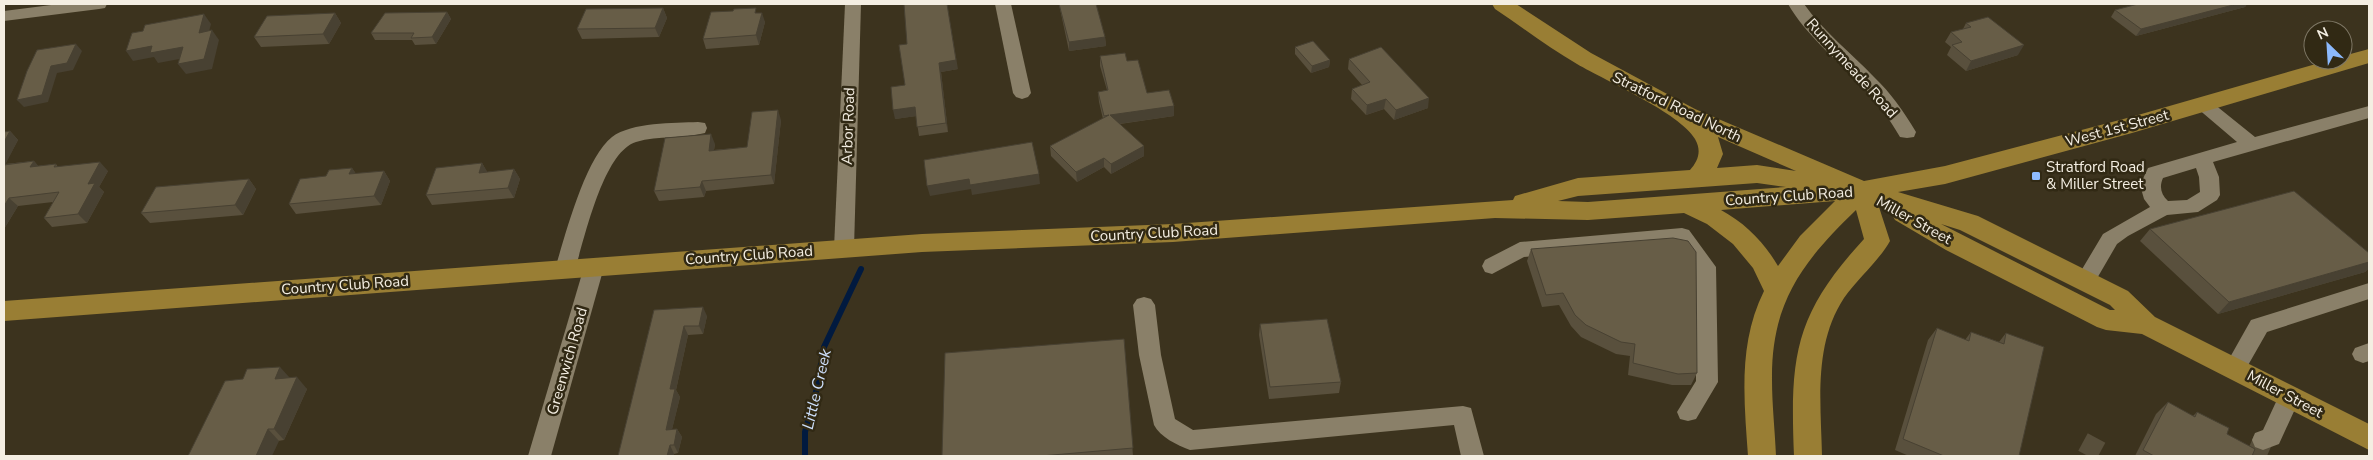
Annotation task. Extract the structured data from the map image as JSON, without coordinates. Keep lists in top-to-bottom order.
{
  "streets": {
    "main road": [
      "Stratford Road North",
      "West 1st Street",
      "Country Club Road",
      "Miller Street"
    ],
    "street": ["Runnymeade Road", "Arbor Road", "Greenwich Road"]
  },
  "crossings": [
    ["Stratford Road North", "West 1st Street"],
    ["Stratford Road North", "Country Club Road"],
    ["Stratford Road North", "Miller Street"],
    ["Arbor Road", "Country Club Road"],
    ["West 1st Street", "Country Club Road"],
    ["West 1st Street", "Miller Street"],
    ["Country Club Road", "Miller Street"],
    ["Country Club Road", "Greenwich Road"]
  ],
  "water": ["Little Creek"],
  "places": {
    "transit": ["Stratford Road & Miller Street"]
  },
  "north": "top left"
}
